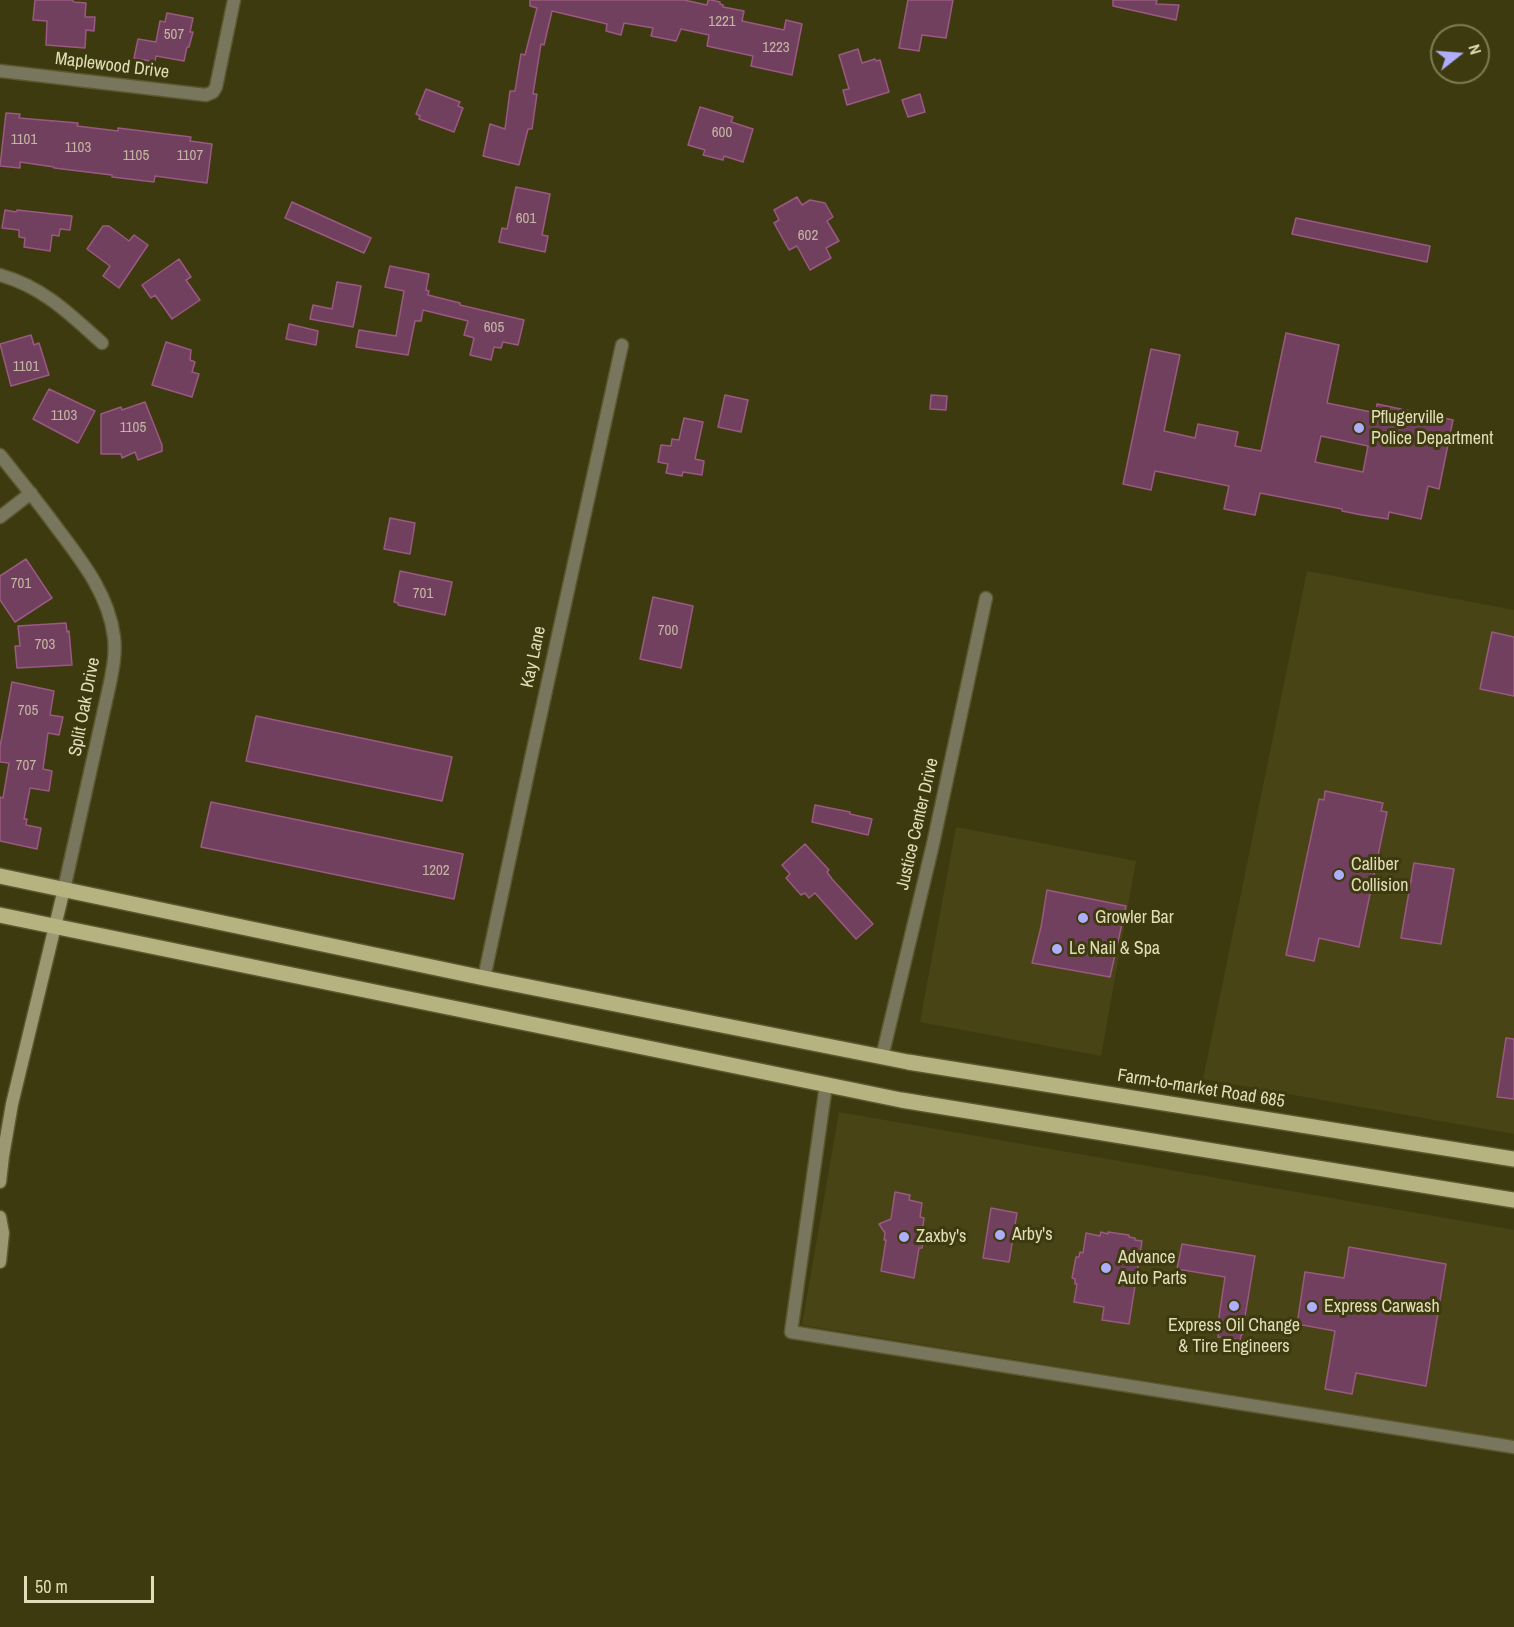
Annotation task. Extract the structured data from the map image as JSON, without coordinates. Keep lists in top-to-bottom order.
{
  "streets": {
    "main road": ["Farm-to-market Road 685"],
    "street": [
      "Maplewood Drive",
      "Kay Lane",
      "Split Oak Drive",
      "Justice Center Drive"
    ]
  },
  "crossings": [
    ["Kay Lane", "Farm-to-market Road 685"],
    ["Split Oak Drive", "Farm-to-market Road 685"],
    ["Justice Center Drive", "Farm-to-market Road 685"]
  ],
  "places": [
    "Pflugerville Police Department",
    "Caliber Collision",
    "Growler Bar",
    "Le Nail & Spa",
    "Arby's",
    "Zaxby's",
    "Advance Auto Parts",
    "Express Oil Change & Tire Engineers",
    "Express Carwash"
  ],
  "house_numbers": [
    "1221",
    "507",
    "1223",
    "600",
    "1101",
    "1103",
    "1105",
    "1107",
    "601",
    "602",
    "605",
    "1101",
    "1103",
    "1105",
    "701",
    "701",
    "700",
    "703",
    "705",
    "707",
    "1202"
  ],
  "scale_bar": "50 m",
  "north": "right"
}
